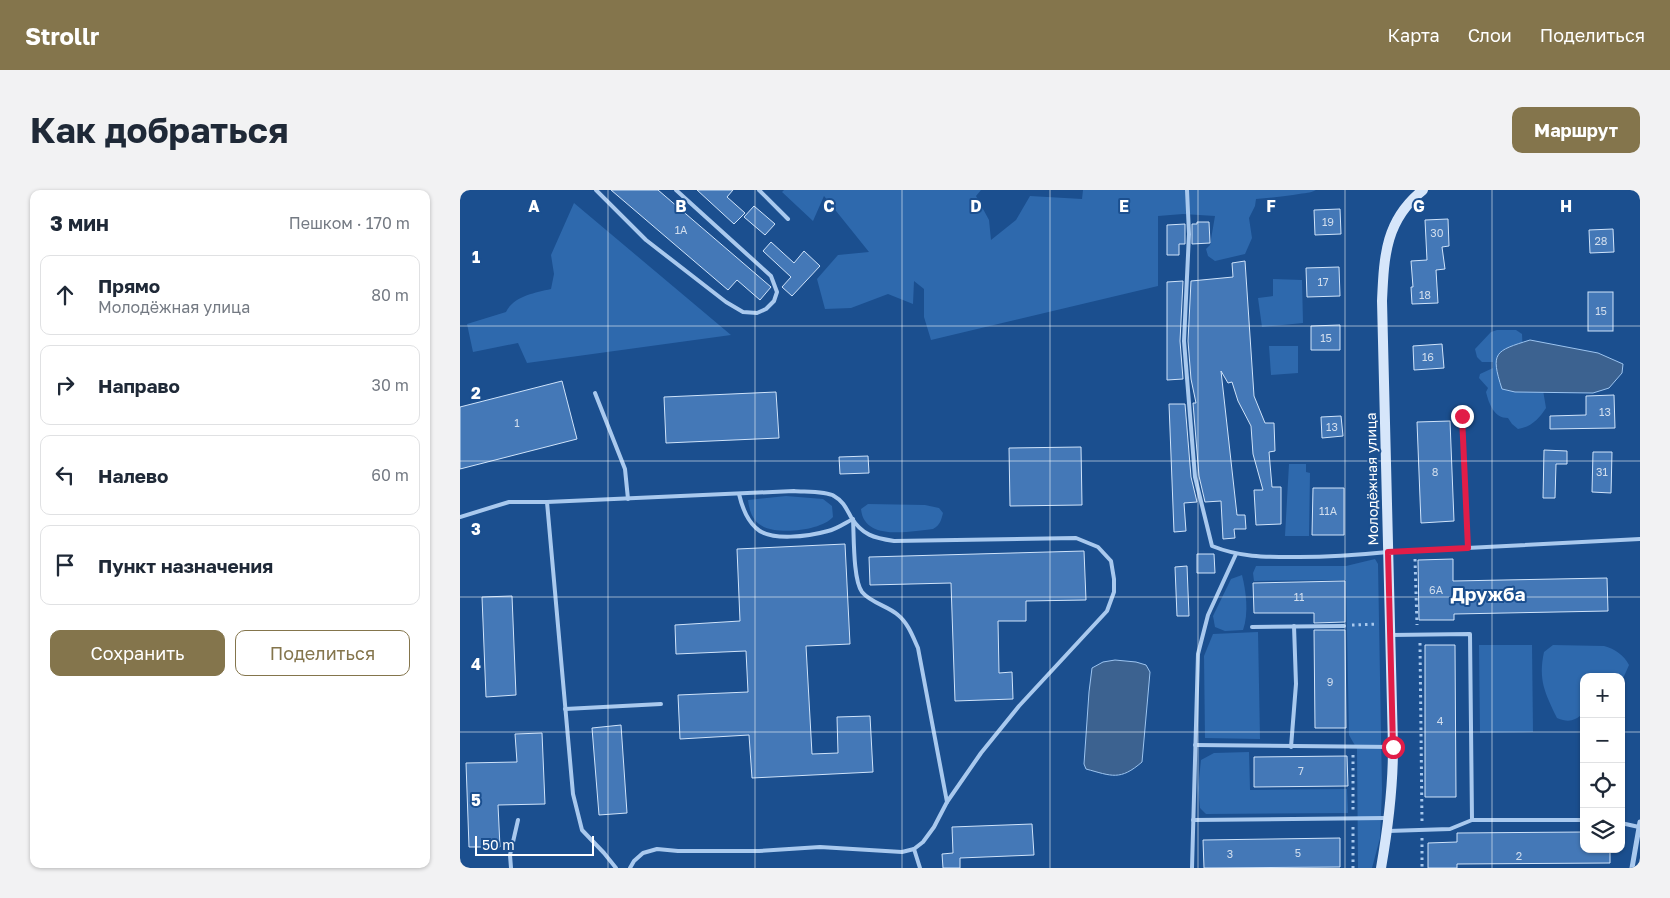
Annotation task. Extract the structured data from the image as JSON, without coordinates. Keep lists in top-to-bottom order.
{
  "streets": {
    "street": ["Молодёжная улица"]
  },
  "districts": ["Дружба"],
  "house_numbers": [
    "19",
    "1А",
    "30",
    "28",
    "17",
    "18",
    "15",
    "15",
    "16",
    "13",
    "1",
    "13",
    "8",
    "31",
    "11А",
    "6А",
    "11",
    "9",
    "4",
    "7",
    "5",
    "3",
    "2"
  ],
  "scale_bar": "50 m",
  "page": {
    "header": "Strollr",
    "nav": ["Карта", "Слои", "Поделиться"],
    "buttons": [
      "Маршрут",
      ["Сохранить", "Поделиться"]
    ],
    "title": "Как добраться",
    "heading": ["3 мин", "Пешком · 170 m"],
    "list": [
      ["Прямо", "Молодёжная улица", "80 m"],
      ["Направо", "30 m"],
      ["Налево", "60 m"],
      "Пункт назначения"
    ],
    "map_buttons": ["+", "−"],
    "scale": "50 m"
  },
  "grid": {
    "columns": [
      "A",
      "B",
      "C",
      "D",
      "E",
      "F",
      "G",
      "H"
    ],
    "rows": [
      "1",
      "2",
      "3",
      "4",
      "5"
    ]
  }
}
